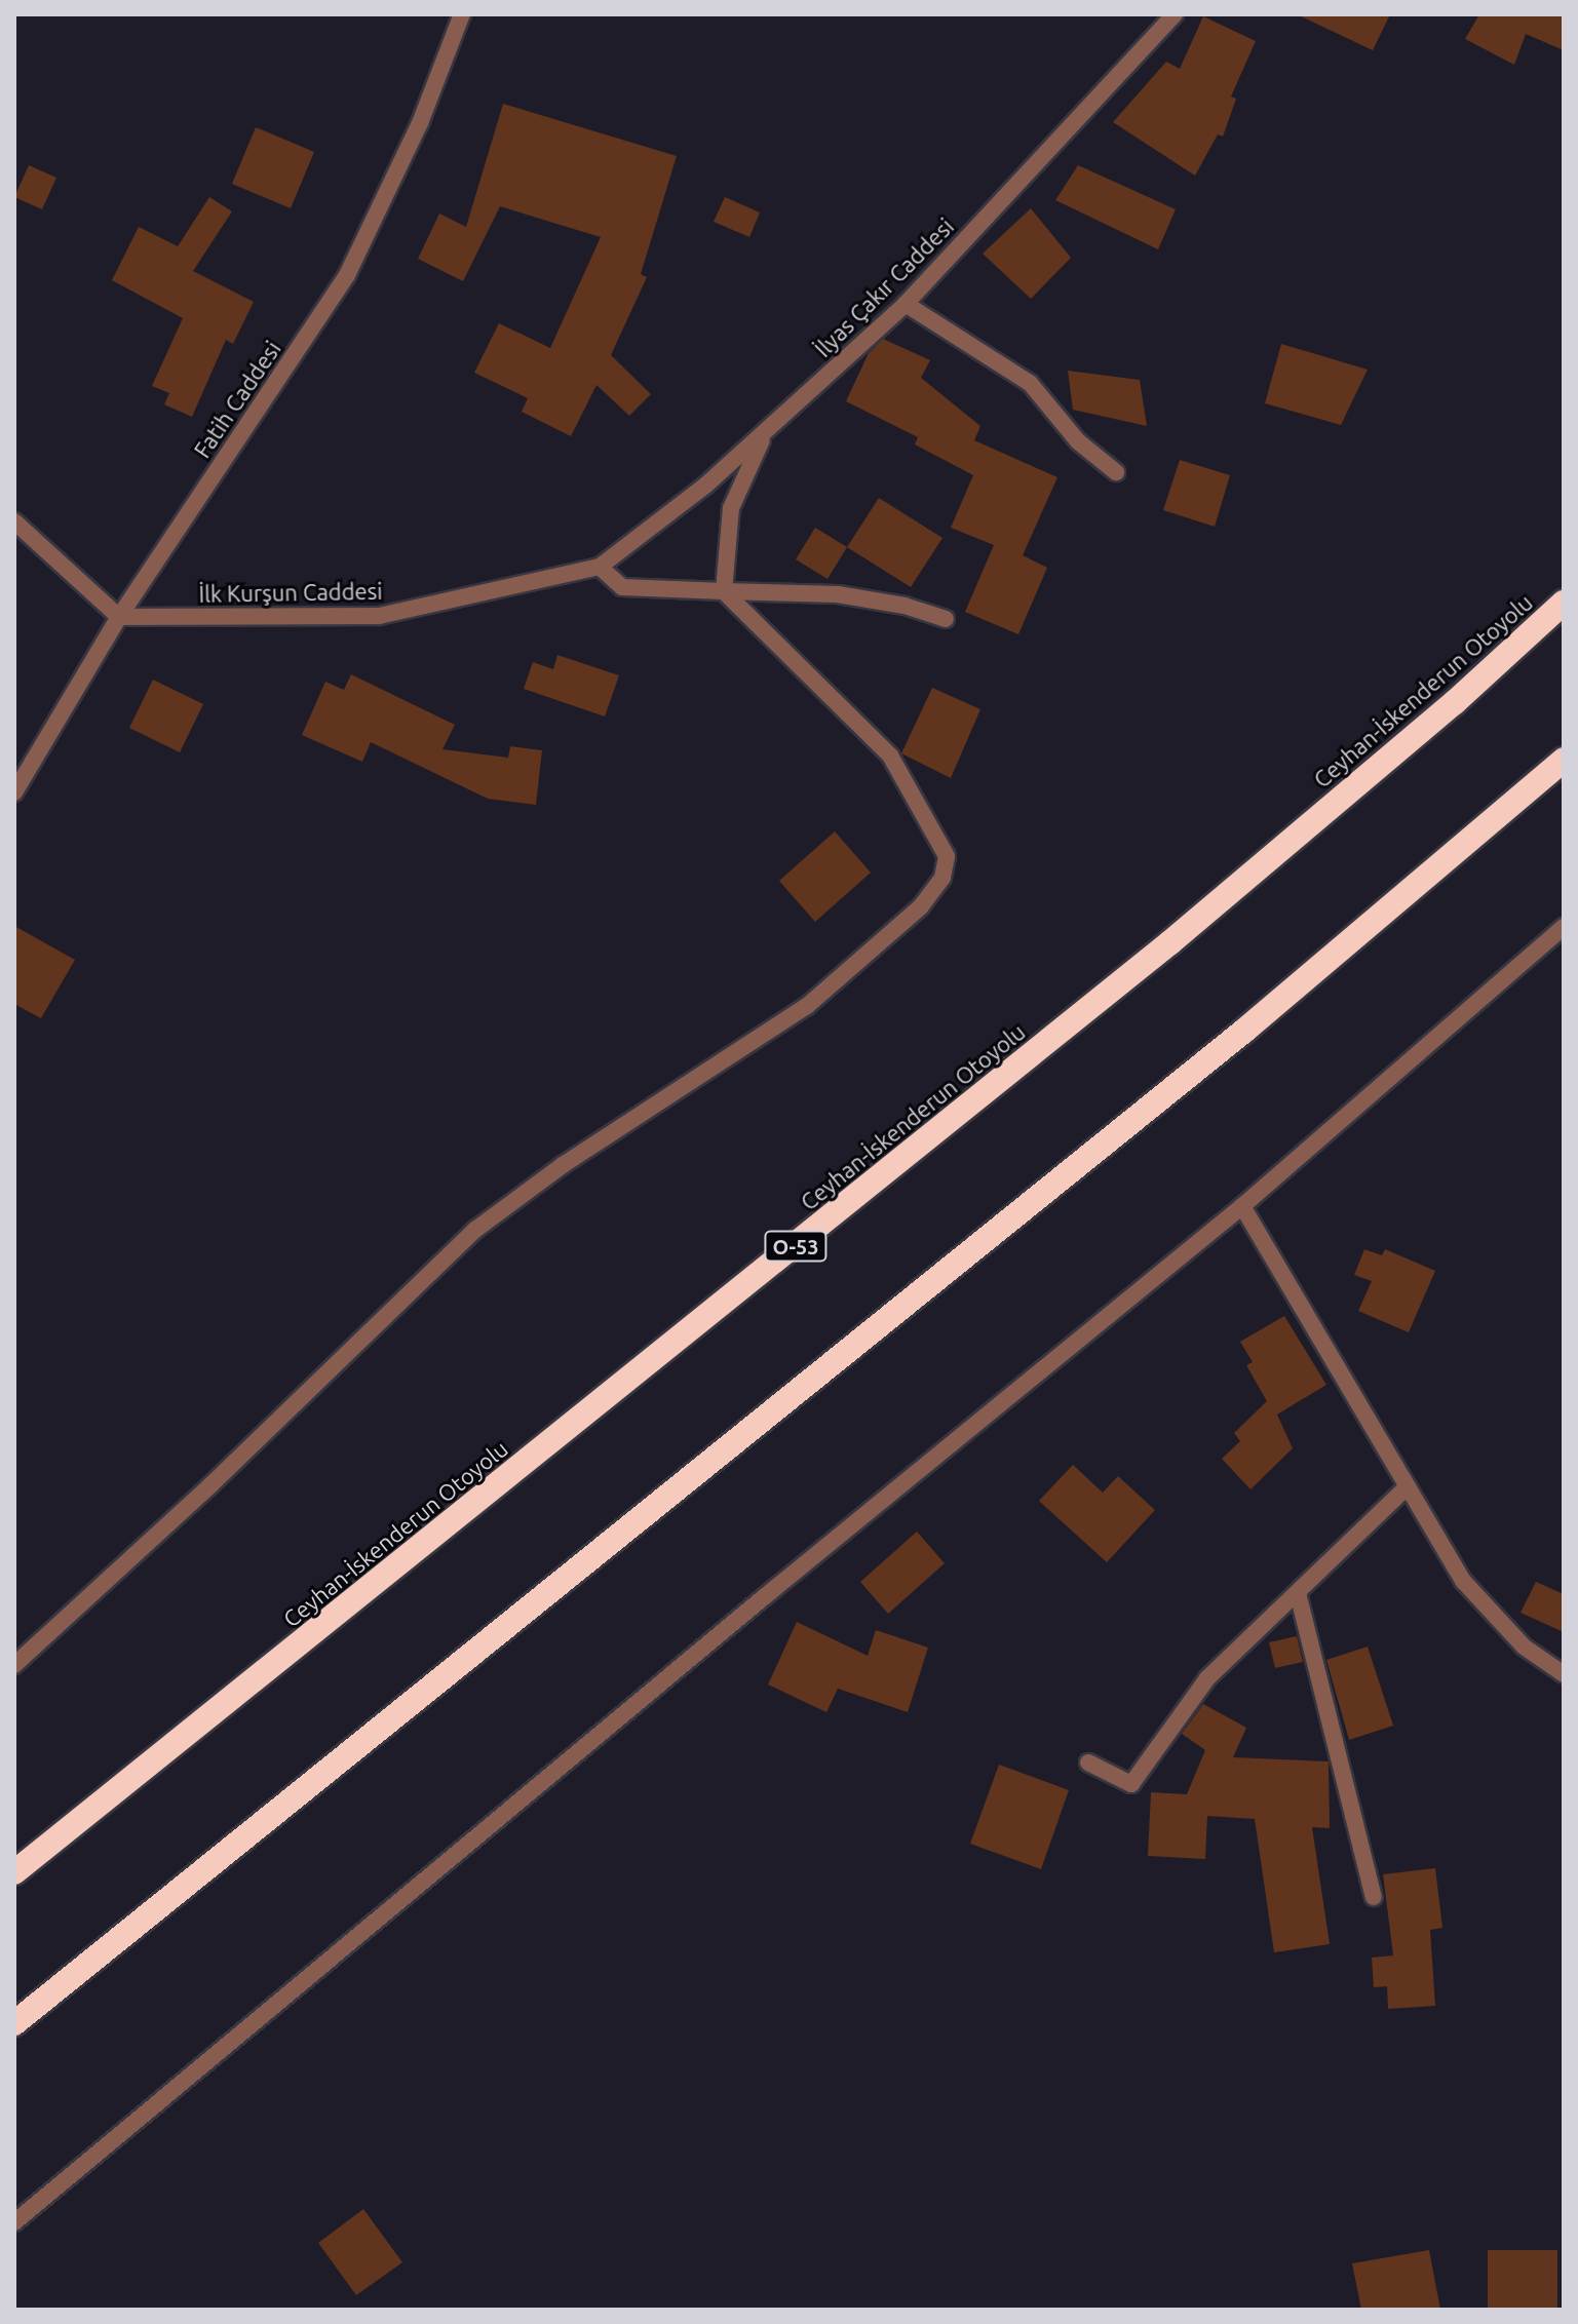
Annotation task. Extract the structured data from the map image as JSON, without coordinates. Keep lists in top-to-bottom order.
{
  "streets": {
    "highway": ["Ceyhan-İskenderun Otoyolu", "O-53"],
    "street": ["İlyas Çakır Caddesi", "Fatih Caddesi", "İlk Kurşun Caddesi"]
  },
  "crossings": [
    ["İlyas Çakır Caddesi", "İlk Kurşun Caddesi"],
    ["Fatih Caddesi", "İlk Kurşun Caddesi"]
  ]
}
